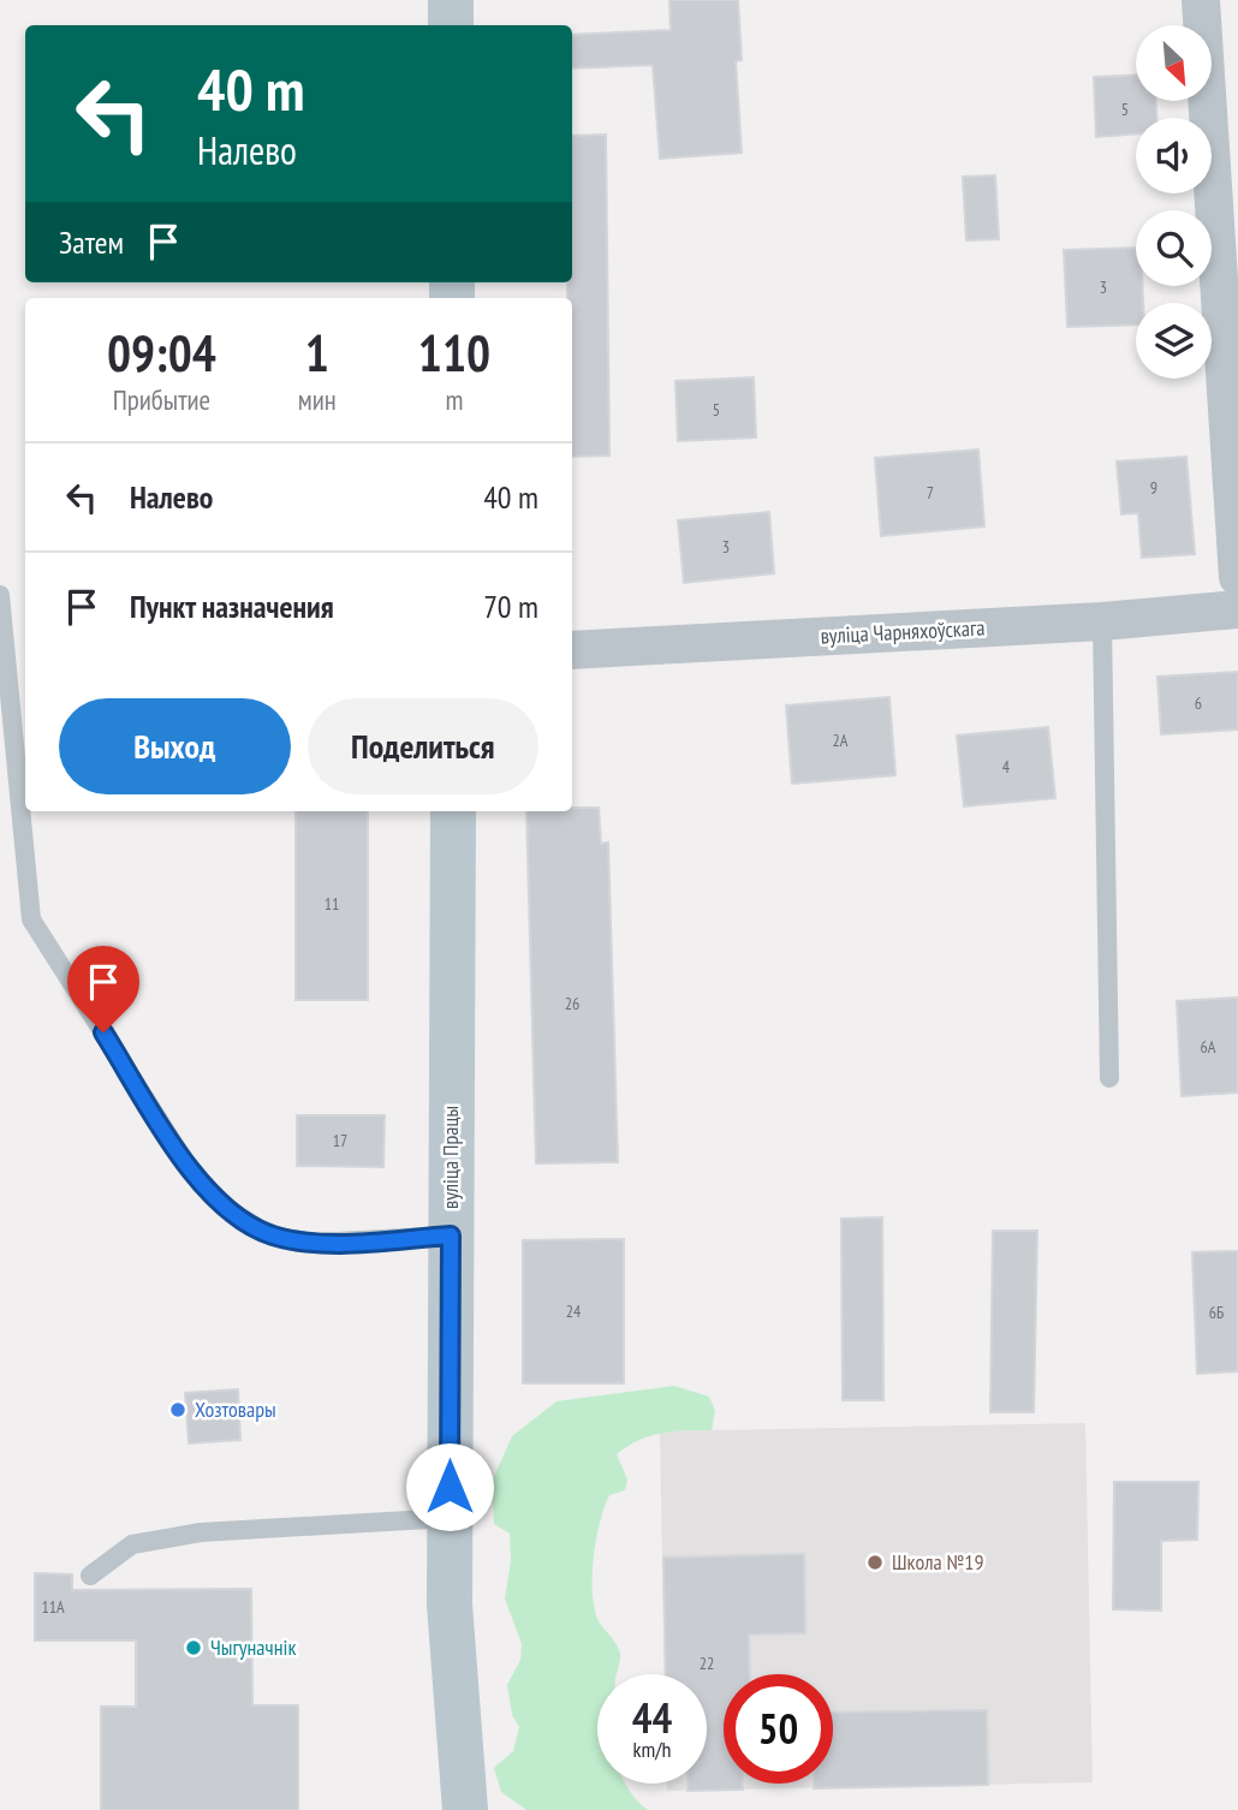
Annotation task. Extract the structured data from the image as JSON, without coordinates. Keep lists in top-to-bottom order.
{
  "streets": {
    "main road": ["вуліца Працы"],
    "street": ["вуліца Чарняхоўскага"]
  },
  "places": ["Хозтовары", "Школа №19", "Чыгуначнік"],
  "house_numbers": [
    "5",
    "3",
    "5",
    "9",
    "7",
    "3",
    "6",
    "2А",
    "4",
    "11",
    "26",
    "6А",
    "17",
    "24",
    "6Б",
    "11А",
    "22"
  ],
  "north": "bottom right",
  "page": {
    "turn": ["40 m", "Налево"],
    "then": "Затем",
    "eta": [
      "09:04",
      "Прибытие",
      "1",
      "мин",
      "110",
      "m"
    ],
    "list": [
      {
        "name": "Налево",
        "value": "40 m"
      },
      {
        "name": "Пункт назначения",
        "value": "70 m"
      }
    ],
    "buttons": ["Выход", "Поделиться"],
    "speed": "44 km/h",
    "limit": "50"
  }
}
